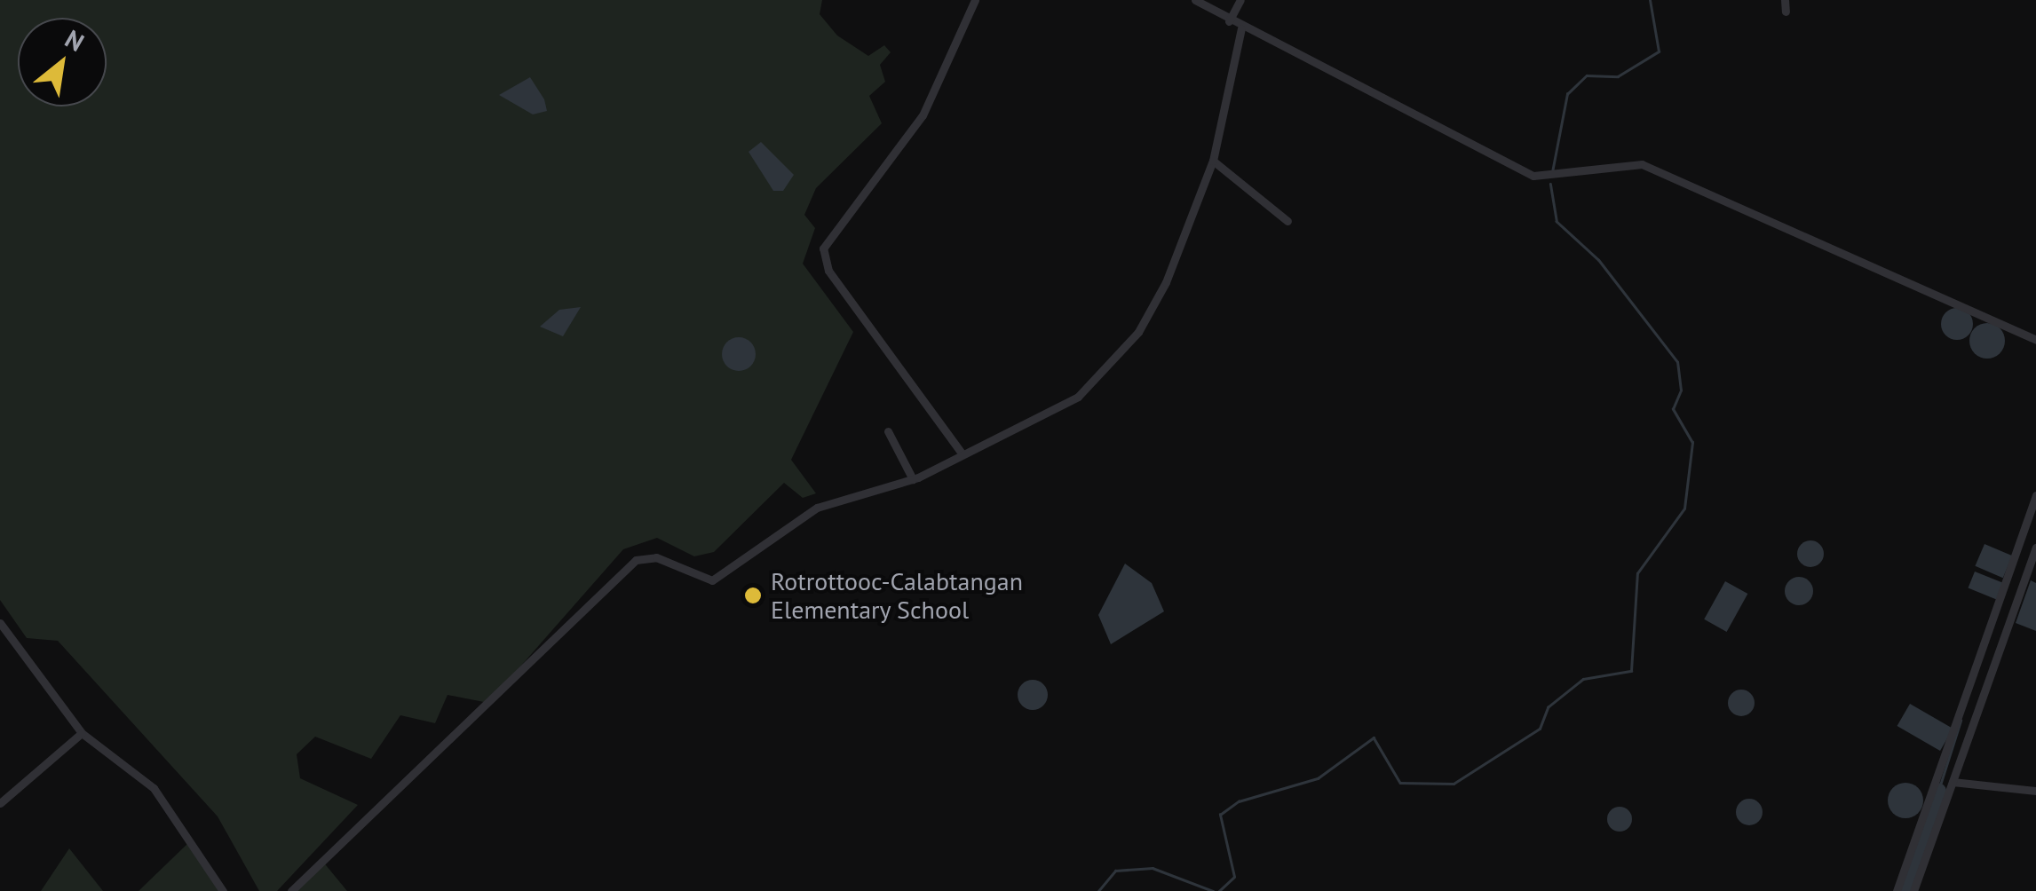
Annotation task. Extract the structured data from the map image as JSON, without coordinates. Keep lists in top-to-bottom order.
{
  "places": ["Rotrottooc-Calabtangan Elementary School"],
  "north": "top right"
}
